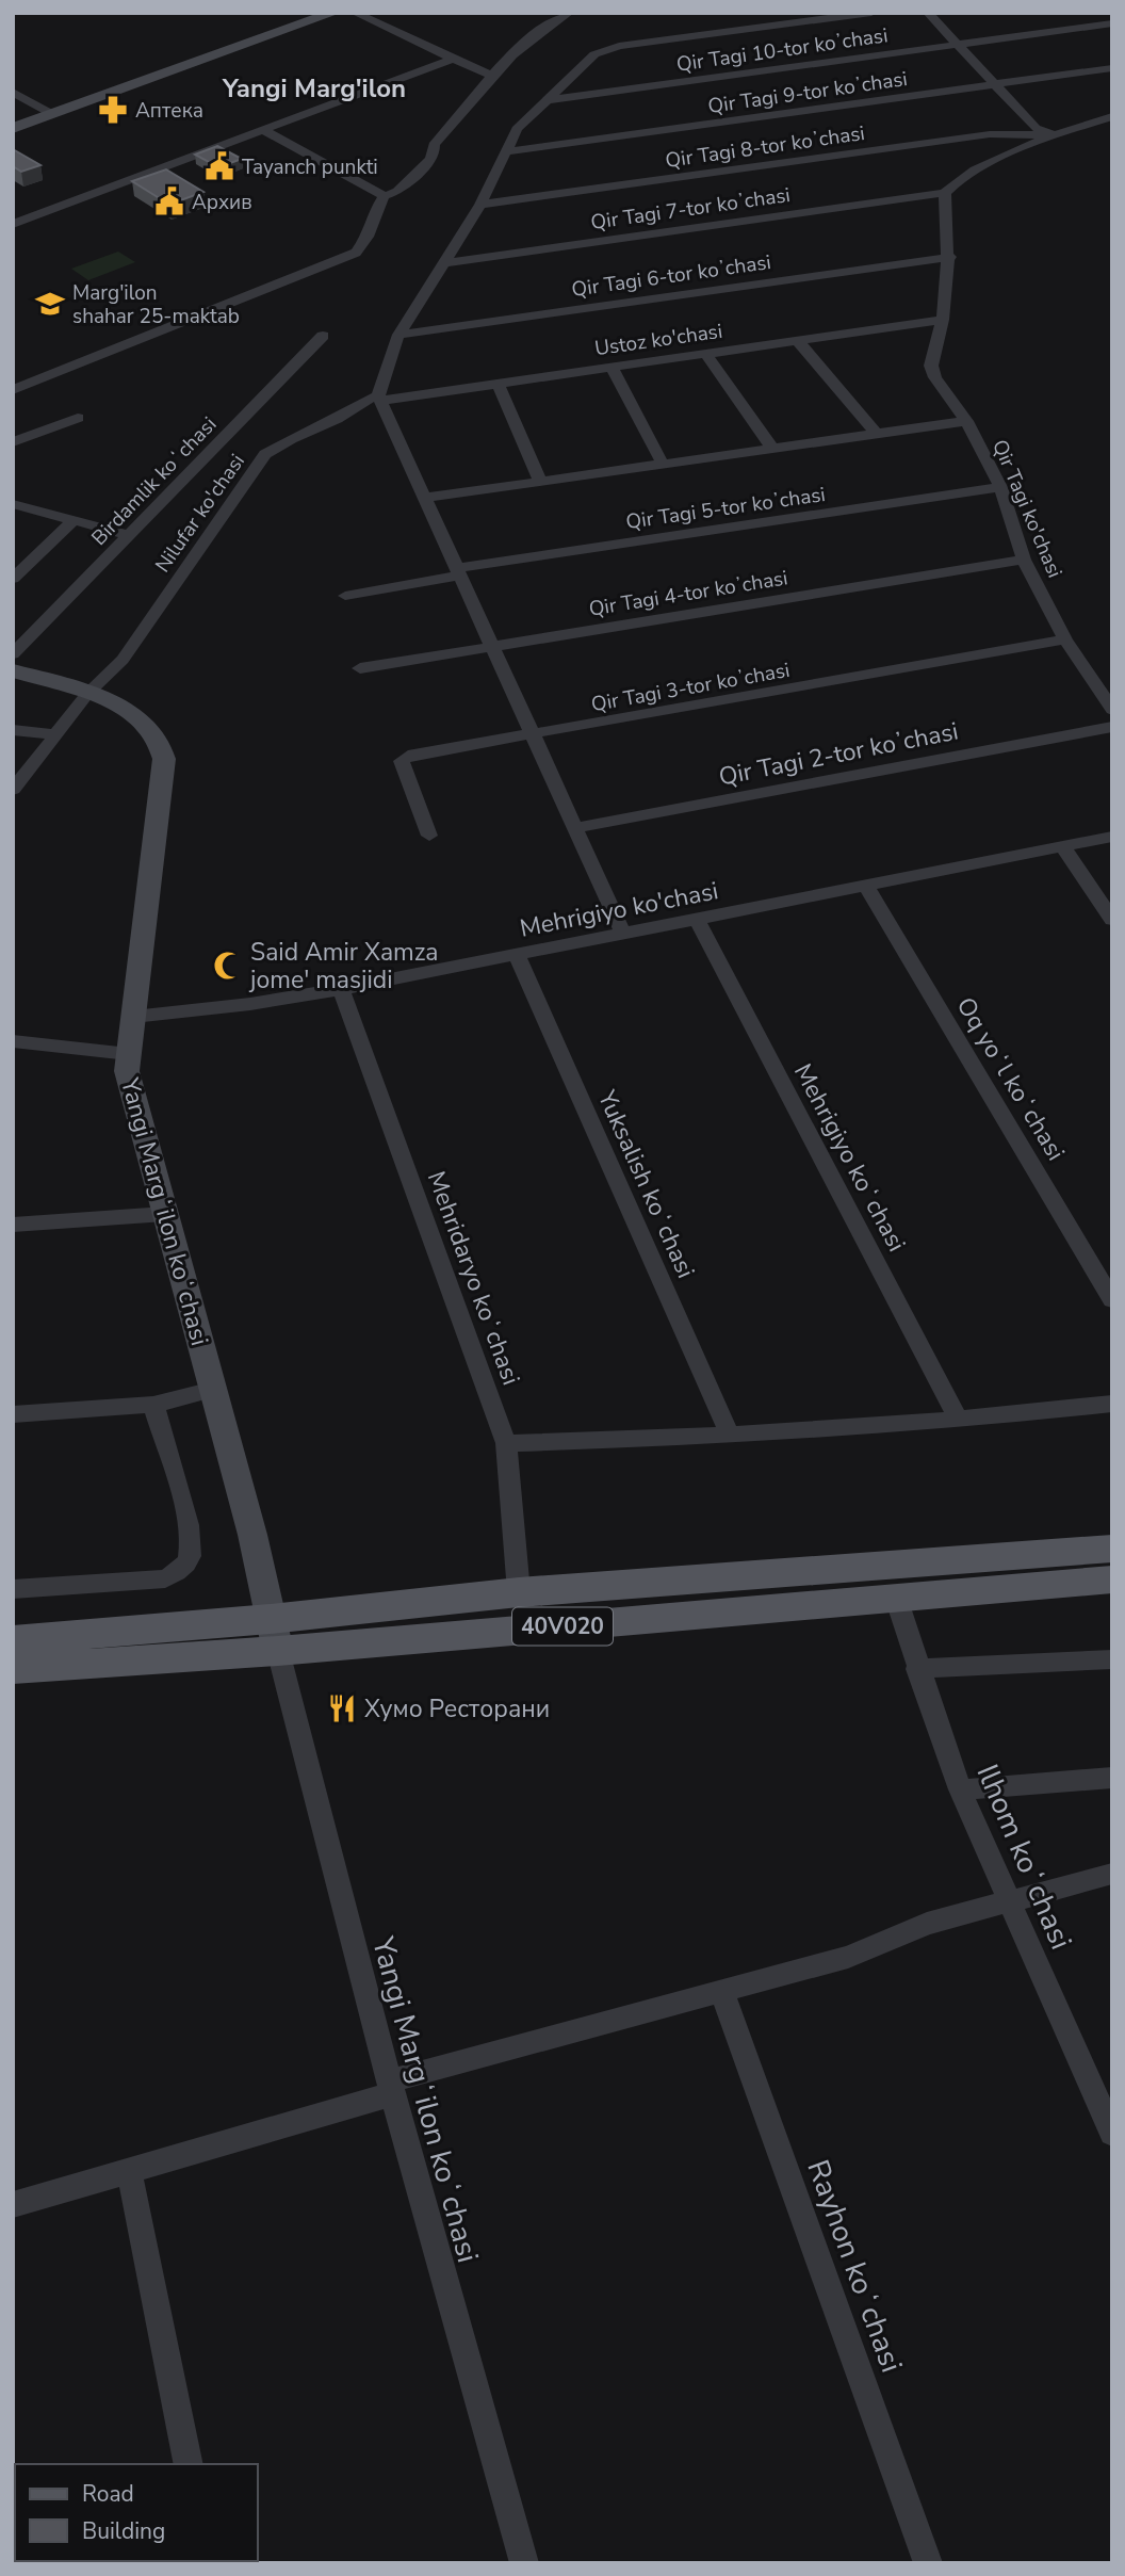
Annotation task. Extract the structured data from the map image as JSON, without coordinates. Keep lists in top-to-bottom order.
{
  "streets": {
    "main road": ["Yangi Margʻilon koʻchasi", "40V020"],
    "street": [
      "Qir Tagi 10-tor koʼchasi",
      "Qir Tagi 9-tor koʼchasi",
      "Qir Tagi 8-tor koʼchasi",
      "Qir Tagi 7-tor koʼchasi",
      "Qir Tagi 6-tor koʼchasi",
      "Ustoz ko'chasi",
      "Birdamlik koʻchasi",
      "Qir Tagi 5-tor koʼchasi",
      "Qir Tagi ko'chasi",
      "Nilufar ko'chasi",
      "Qir Tagi 4-tor koʼchasi",
      "Qir Tagi 3-tor koʼchasi",
      "Qir Tagi 2-tor koʼchasi",
      "Mehrigiyo ko'chasi",
      "Oq yoʻl koʻchasi",
      "Mehrigiyo koʻchasi",
      "Yuksalish koʻchasi",
      "Mehridaryo koʻchasi",
      "Ilhom koʻchasi",
      "Rayhon koʻchasi"
    ]
  },
  "crossings": [
    ["Qir Tagi 7-tor koʼchasi", "Qir Tagi ko'chasi"],
    ["Qir Tagi 6-tor koʼchasi", "Qir Tagi ko'chasi"],
    ["Ustoz ko'chasi", "Qir Tagi ko'chasi"],
    ["Ustoz ko'chasi", "Nilufar ko'chasi"],
    ["Qir Tagi 5-tor koʼchasi", "Qir Tagi ko'chasi"],
    ["Qir Tagi ko'chasi", "Qir Tagi 4-tor koʼchasi"],
    ["Qir Tagi ko'chasi", "Qir Tagi 3-tor koʼchasi"],
    ["Nilufar ko'chasi", "Yangi Margʻilon koʻchasi"],
    ["Mehrigiyo ko'chasi", "Oq yoʻl koʻchasi"],
    ["Mehrigiyo ko'chasi", "Mehrigiyo koʻchasi"],
    ["Mehrigiyo ko'chasi", "Yuksalish koʻchasi"],
    ["Mehrigiyo ko'chasi", "Yangi Margʻilon koʻchasi"],
    ["Mehrigiyo ko'chasi", "Mehridaryo koʻchasi"],
    ["Yangi Margʻilon koʻchasi", "40V020"],
    ["Mehridaryo koʻchasi", "40V020"],
    ["40V020", "Ilhom koʻchasi"]
  ],
  "districts": ["Yangi Marg'ilon"],
  "places": {
    "pharmacy": ["Аптека"],
    "public building": ["Tayanch punkti", "Архив"],
    "school or university": ["Marg'ilon shahar 25-maktab"],
    "mosque": ["Said Amir Xamza jome' masjidi"],
    "restaurant": ["Хумо Ресторани"]
  },
  "legend": ["Road", "Building"]
}
